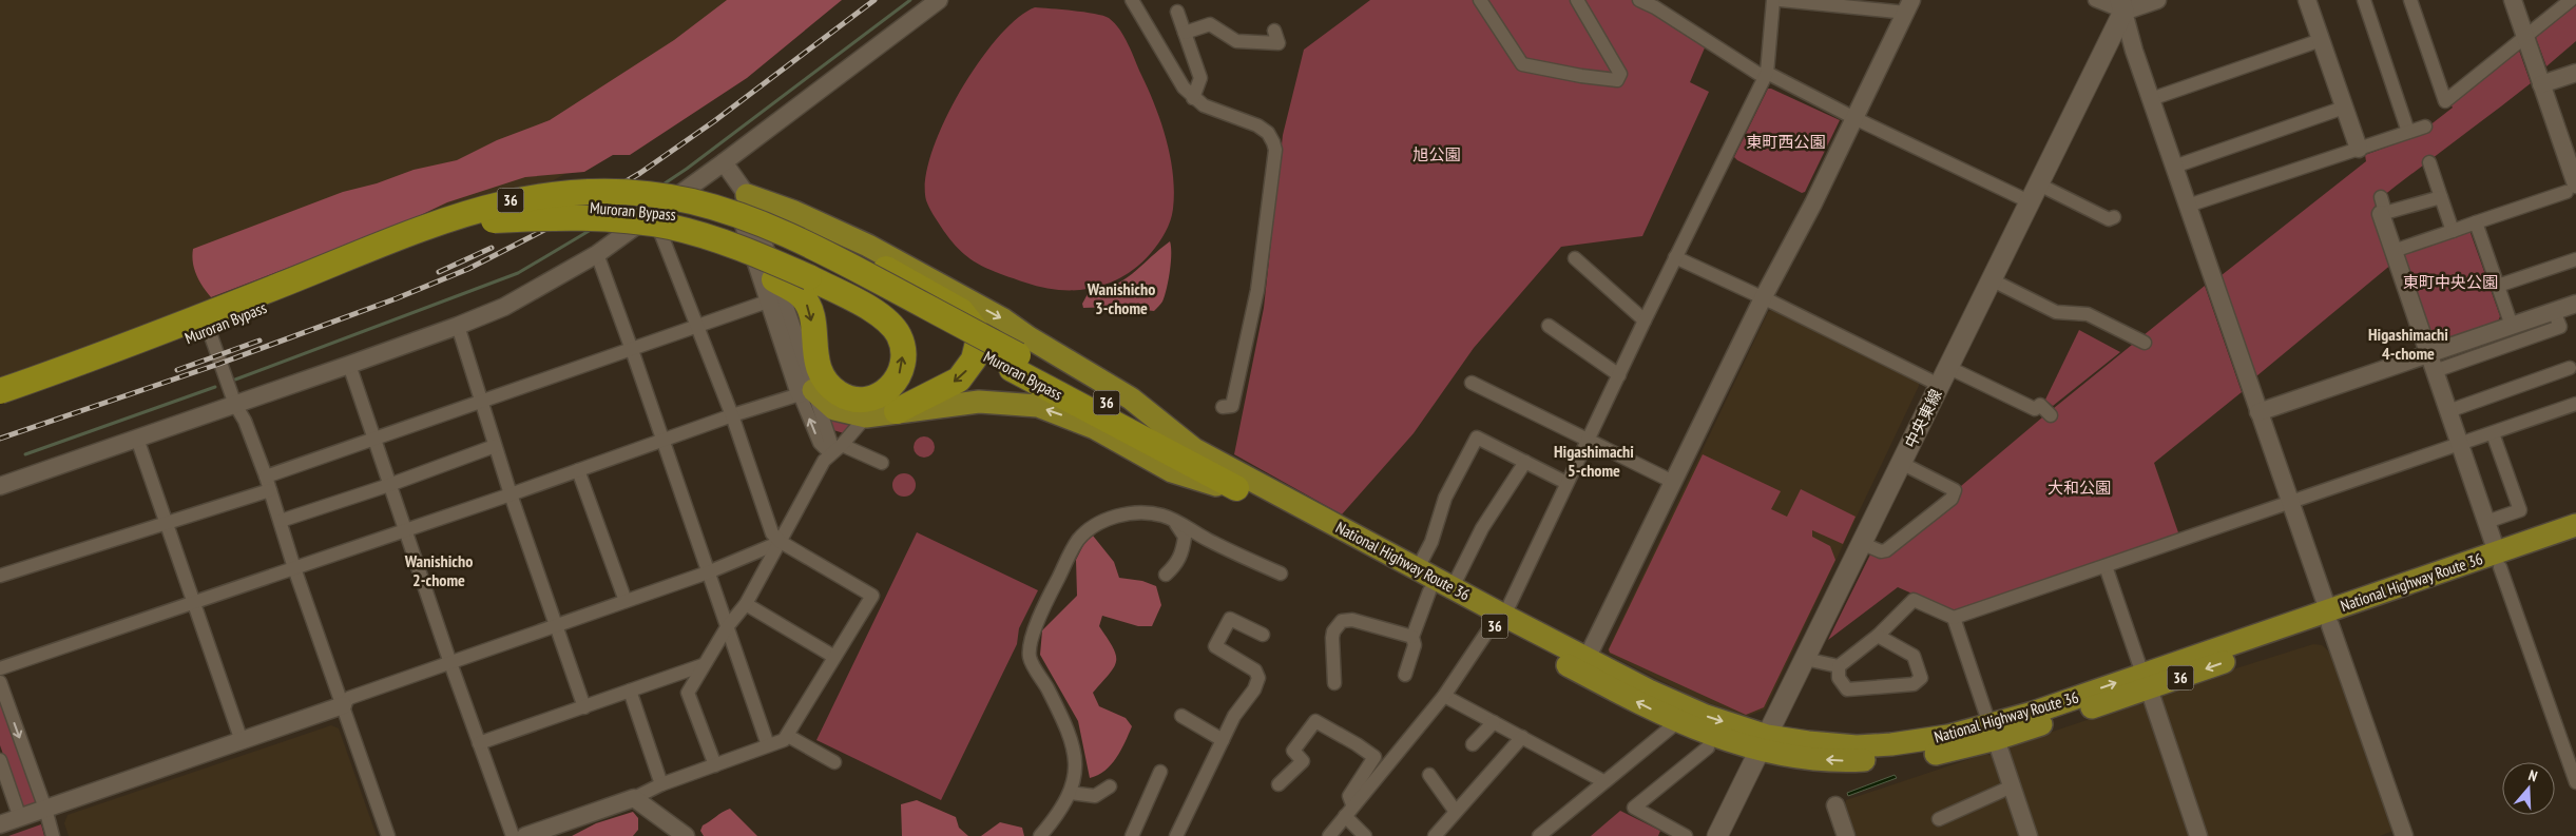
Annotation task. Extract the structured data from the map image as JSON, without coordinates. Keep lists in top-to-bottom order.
{
  "streets": {
    "highway": ["36", "Muroran Bypass", "National Highway Route 36"],
    "main road": ["中央東線"]
  },
  "crossings": [
    ["Muroran Bypass", "National Highway Route 36"],
    ["中央東線", "National Highway Route 36"]
  ],
  "districts": [
    "Wanishicho 3-chome",
    "Higashimachi 4-chome",
    "Higashimachi 5-chome",
    "Wanishicho 2-chome"
  ],
  "parks": [
    "東町西公園",
    "旭公園",
    "東町中央公園",
    "大和公園"
  ],
  "north": "top"
}
